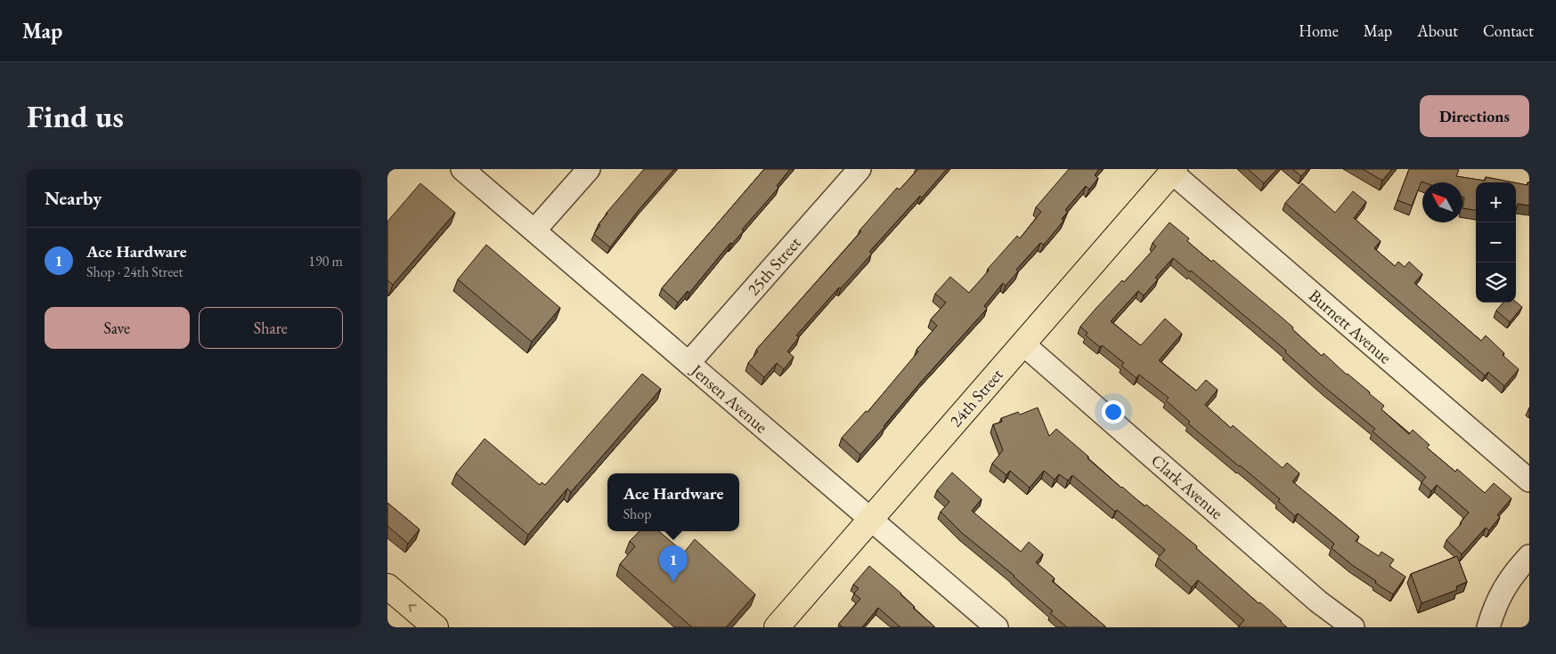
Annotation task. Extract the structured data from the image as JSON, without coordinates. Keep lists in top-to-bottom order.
{
  "streets": {
    "main road": ["24th Street"],
    "street": [
      "25th Street",
      "Burnett Avenue",
      "Jensen Avenue",
      "Clark Avenue"
    ]
  },
  "crossings": [
    ["25th Street", "Jensen Avenue"],
    ["Burnett Avenue", "24th Street"],
    ["24th Street", "Jensen Avenue"],
    ["24th Street", "Clark Avenue"]
  ],
  "north": "top left",
  "page": {
    "header": "Map",
    "nav": [
      "Home",
      "Map",
      "About",
      "Contact"
    ],
    "buttons": [
      "Directions",
      ["Save", "Share"]
    ],
    "title": "Find us",
    "heading": "Nearby",
    "map_buttons": ["+", "−"],
    "list": [
      {
        "mark": "1",
        "name": "Ace Hardware",
        "note": "Shop · 24th Street",
        "value": "190 m"
      }
    ],
    "popup": ["Ace Hardware", "Shop"],
    "pins": "1"
  }
}
